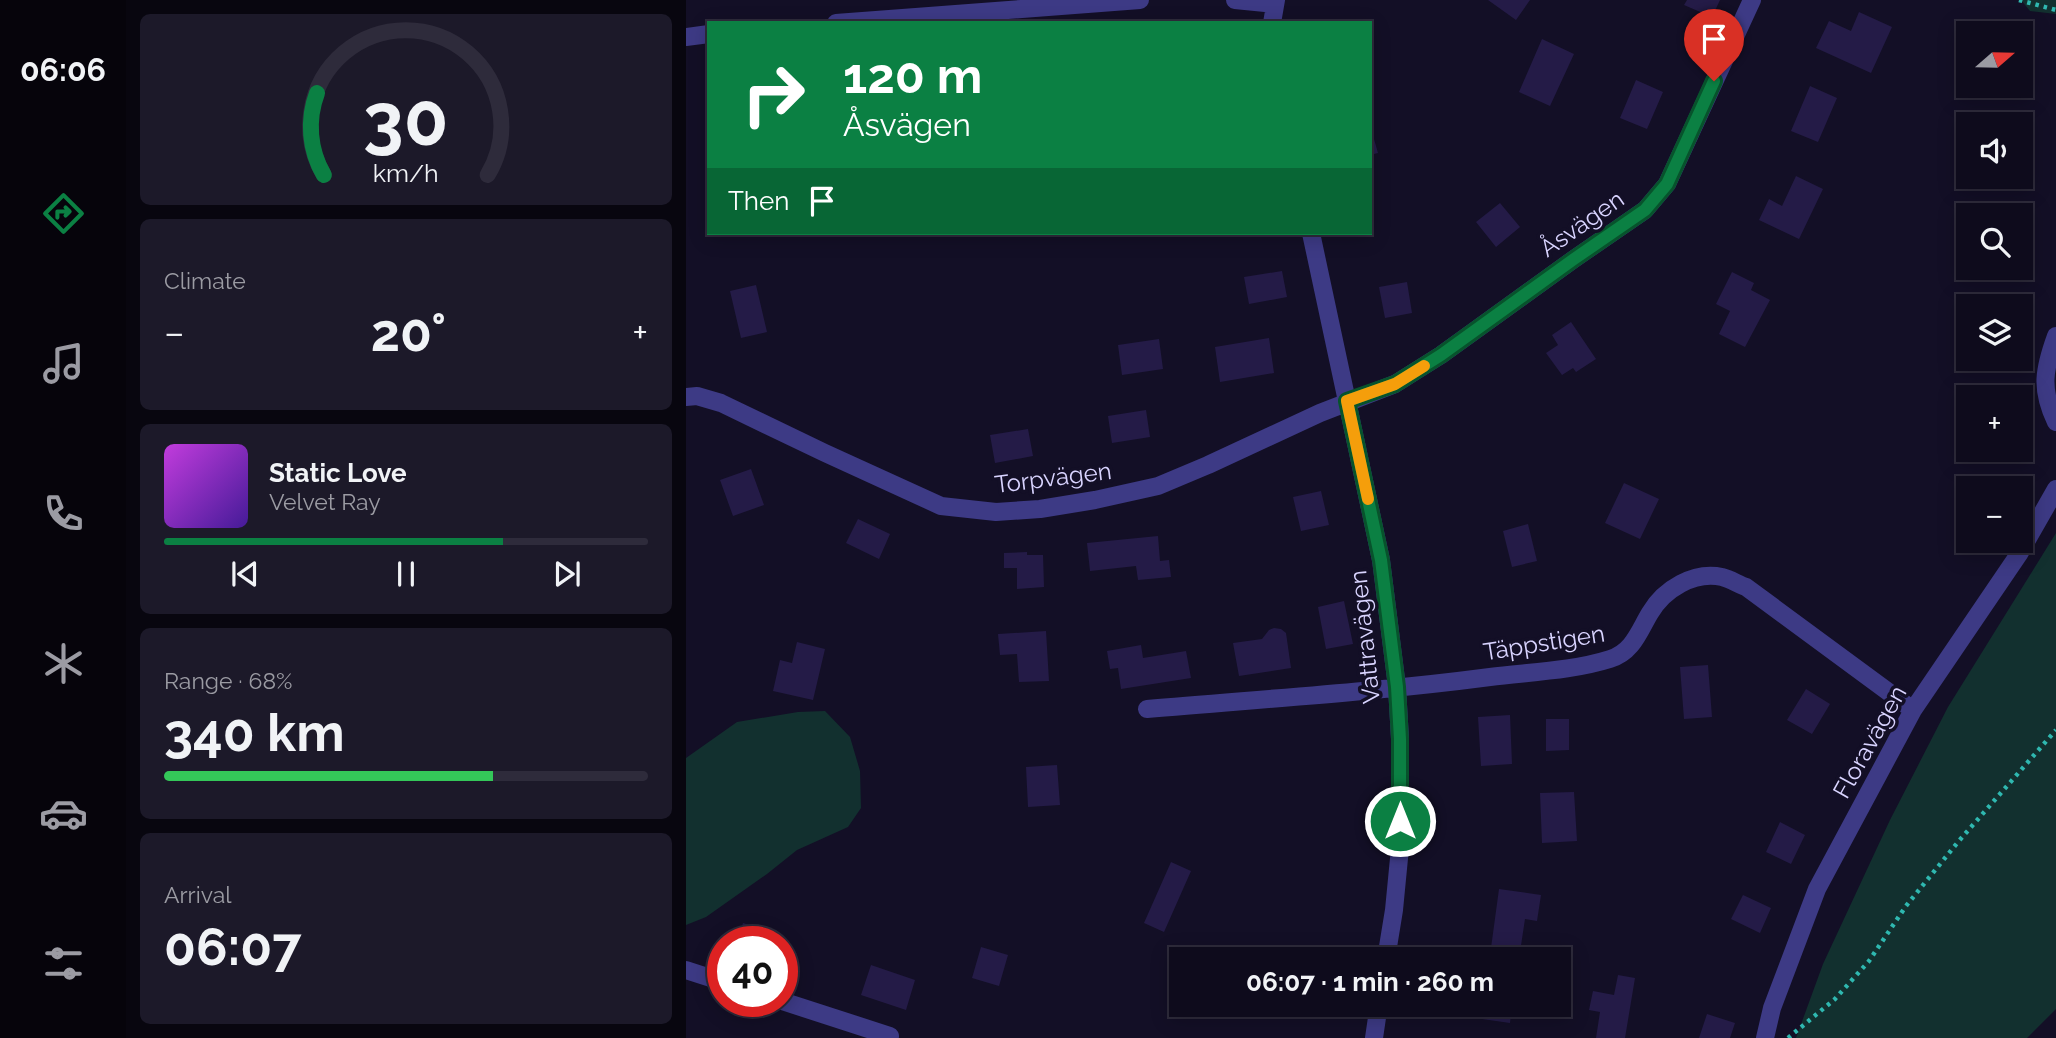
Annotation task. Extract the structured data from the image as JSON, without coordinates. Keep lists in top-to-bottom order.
{
  "streets": {
    "street": [
      "Åsvägen",
      "Torpvägen",
      "Vattravägen",
      "Täppstigen",
      "Floravägen"
    ]
  },
  "crossings": [
    ["Åsvägen", "Torpvägen"],
    ["Åsvägen", "Vattravägen"],
    ["Torpvägen", "Vattravägen"],
    ["Vattravägen", "Täppstigen"],
    ["Täppstigen", "Floravägen"]
  ],
  "north": "right",
  "page": {
    "tabs": "06:06",
    "map_buttons": ["+", "−"],
    "turn": ["120 m", "Åsvägen"],
    "then": "Then",
    "tile": [
      "Climate",
      ["Range · 68%", "340 km"],
      ["Arrival", "06:07"]
    ],
    "heat": ["−", "20°", "+"],
    "song": ["Static Love", "Velvet Ray"],
    "limit": "40",
    "trip": "06:07 · 1 min · 260 m",
    "gauge": ["30", "km/h"]
  }
}
